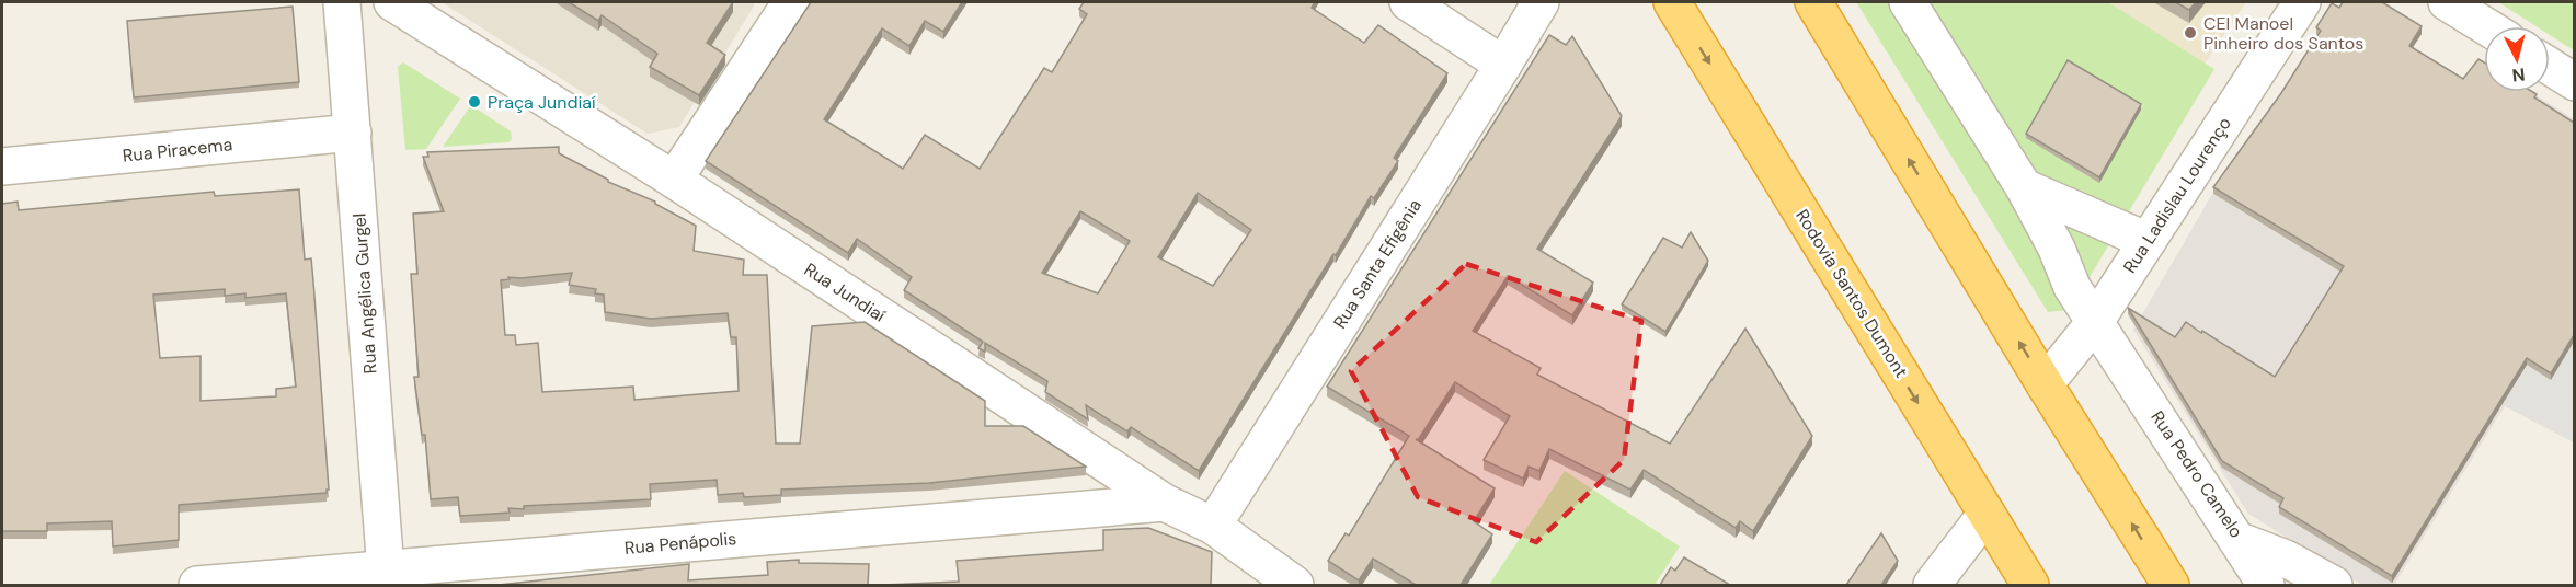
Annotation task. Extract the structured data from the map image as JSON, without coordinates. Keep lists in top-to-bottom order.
{
  "streets": {
    "highway": ["Rodovia Santos Dumont"],
    "street": [
      "Rua Piracema",
      "Rua Ladislau Lourenço",
      "Rua Santa Efigênia",
      "Rua Jundiaí",
      "Rua Angélica Gurgel",
      "Rua Pedro Camelo",
      "Rua Penápolis"
    ]
  },
  "crossings": [
    ["Rua Piracema", "Rua Angélica Gurgel"],
    ["Rua Ladislau Lourenço", "Rua Pedro Camelo"],
    ["Rua Santa Efigênia", "Rua Jundiaí"],
    ["Rua Jundiaí", "Rua Penápolis"],
    ["Rua Angélica Gurgel", "Rua Penápolis"]
  ],
  "places": ["CEI Manoel Pinheiro dos Santos", "Praça Jundiaí"],
  "north": "bottom"
}
